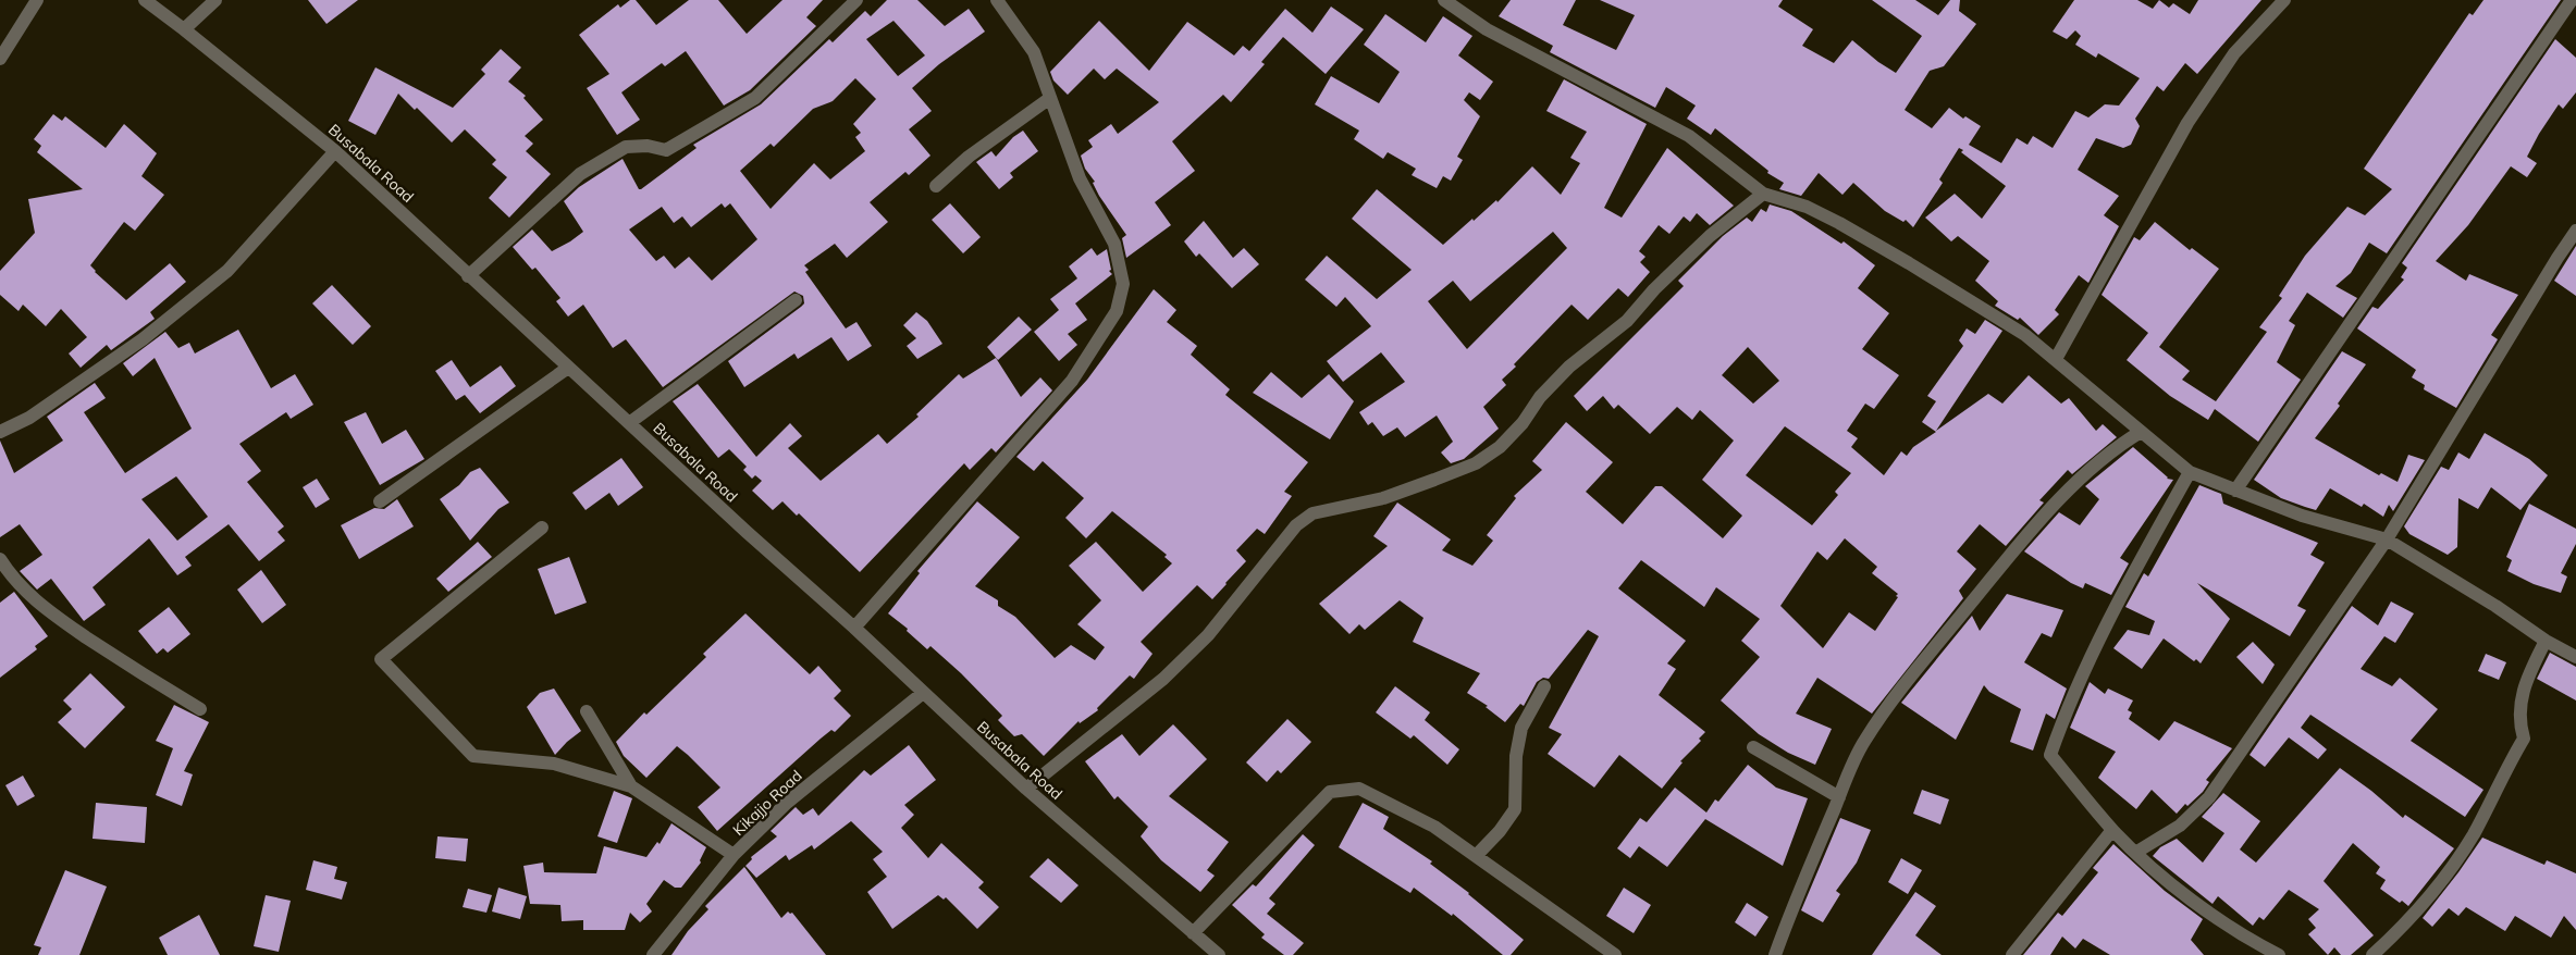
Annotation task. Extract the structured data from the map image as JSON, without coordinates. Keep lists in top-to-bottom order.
{
  "streets": {
    "street": ["Busabala Road", "Kikajjo Road"]
  },
  "crossings": [
    ["Busabala Road", "Kikajjo Road"]
  ]
}
